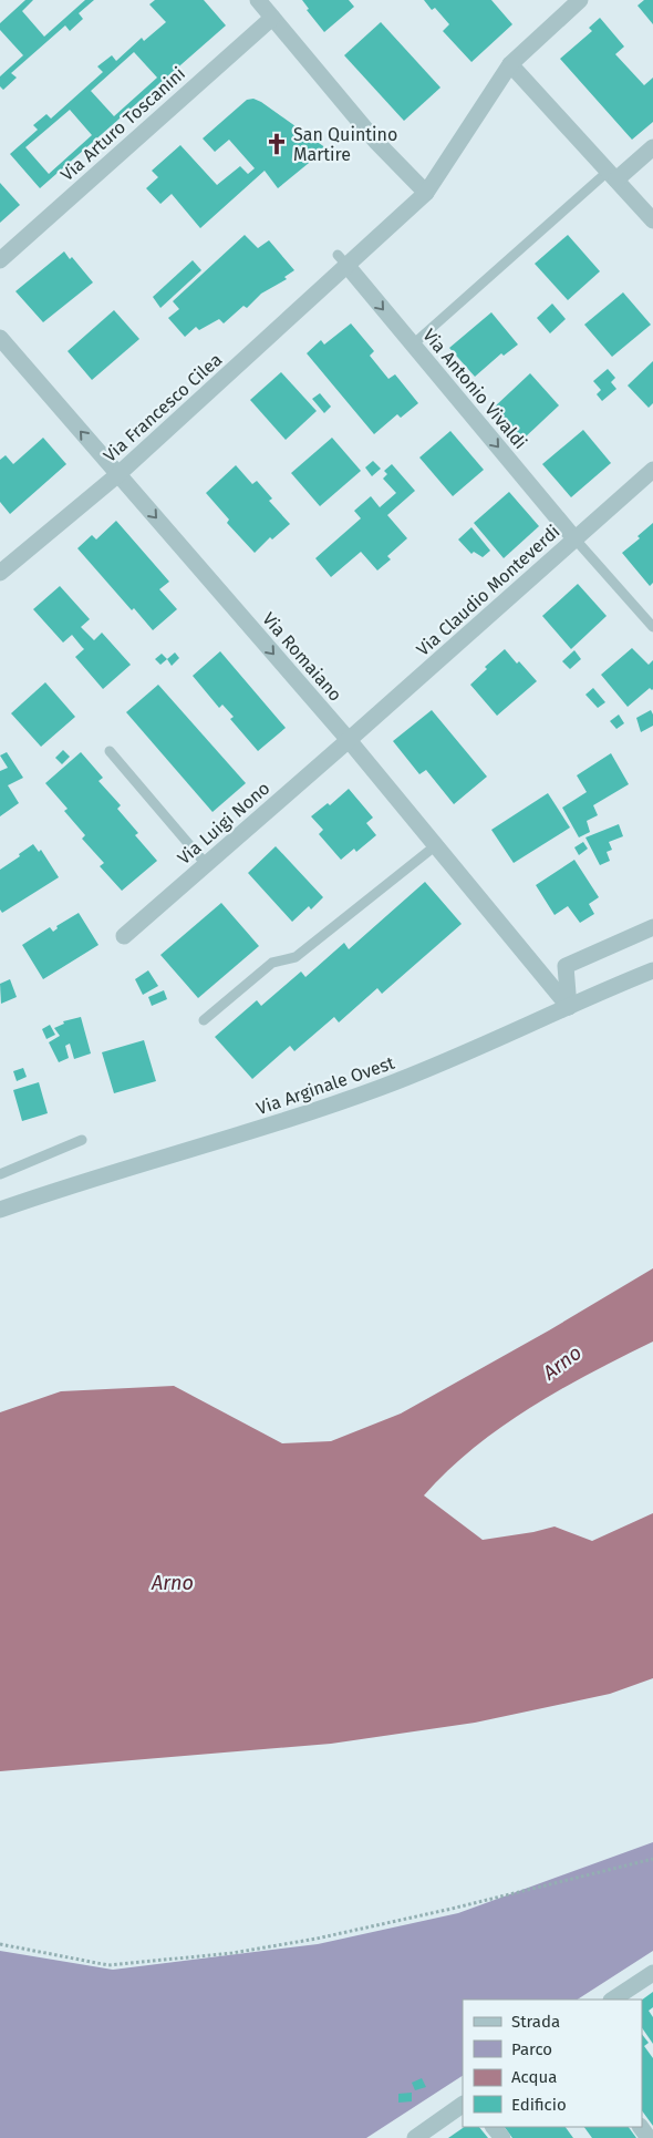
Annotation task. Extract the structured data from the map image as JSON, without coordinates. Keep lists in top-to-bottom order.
{
  "streets": {
    "street": [
      "Via Arturo Toscanini",
      "Via Antonio Vivaldi",
      "Via Francesco Cilea",
      "Via Claudio Monteverdi",
      "Via Romaiano",
      "Via Luigi Nono",
      "Via Arginale Ovest"
    ]
  },
  "crossings": [
    ["Via Antonio Vivaldi", "Via Francesco Cilea"],
    ["Via Antonio Vivaldi", "Via Claudio Monteverdi"],
    ["Via Francesco Cilea", "Via Romaiano"],
    ["Via Claudio Monteverdi", "Via Romaiano"],
    ["Via Claudio Monteverdi", "Via Luigi Nono"],
    ["Via Romaiano", "Via Luigi Nono"],
    ["Via Romaiano", "Via Arginale Ovest"]
  ],
  "one_way": ["Via Antonio Vivaldi"],
  "water": ["Arno"],
  "places": {
    "church": ["San Quintino Martire"]
  },
  "legend": [
    "Strada",
    "Parco",
    "Acqua",
    "Edificio"
  ]
}
